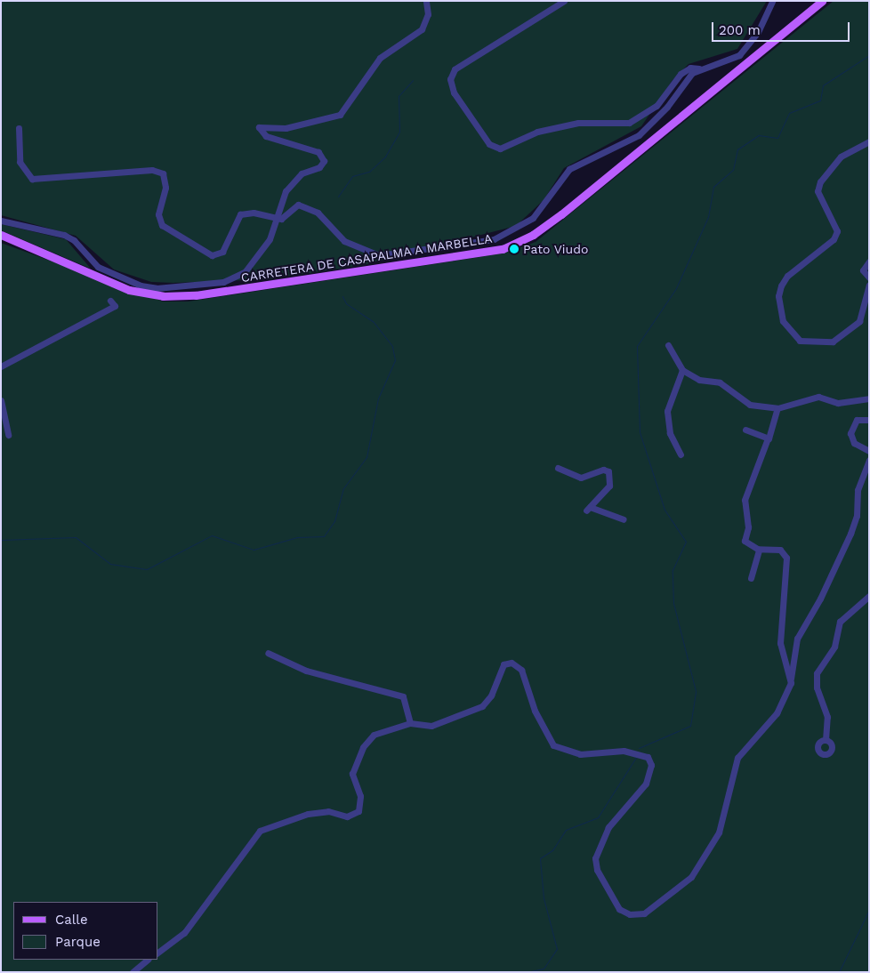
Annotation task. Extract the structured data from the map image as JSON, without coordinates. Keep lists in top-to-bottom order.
{
  "streets": {
    "main road": ["CARRETERA DE CASAPALMA A MARBELLA"]
  },
  "places": ["Pato Viudo"],
  "legend": ["Calle", "Parque"],
  "scale_bar": "200 m"
}
